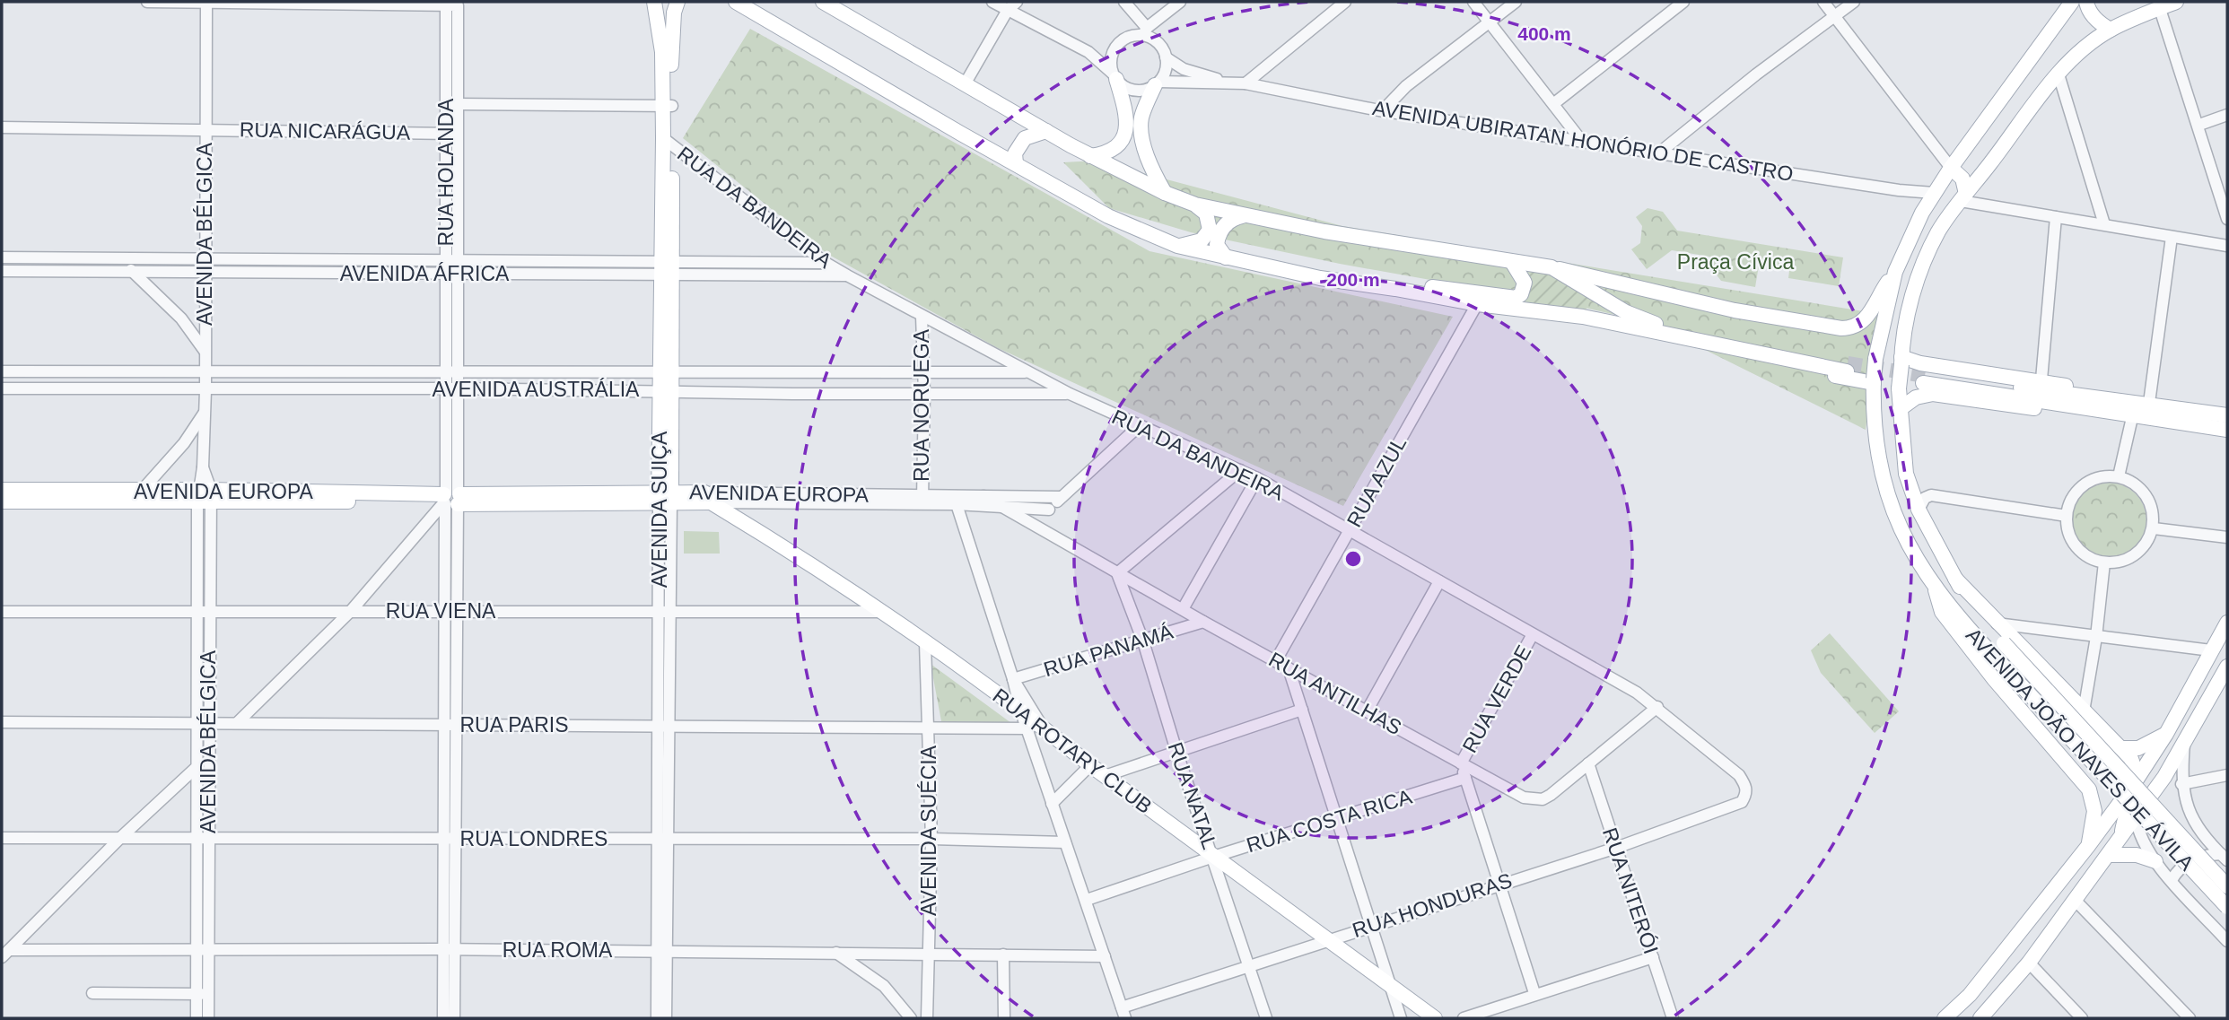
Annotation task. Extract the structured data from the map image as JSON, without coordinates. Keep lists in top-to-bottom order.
{
  "streets": {
    "main road": [
      "AVENIDA EUROPA",
      "AVENIDA SUIÇA",
      "AVENIDA JOÃO NAVES DE ÁVILA",
      "RUA ROTARY CLUB"
    ],
    "street": [
      "RUA NICARÁGUA",
      "AVENIDA UBIRATAN HONÓRIO DE CASTRO",
      "RUA HOLANDA",
      "RUA DA BANDEIRA",
      "AVENIDA BÉLGICA",
      "AVENIDA ÁFRICA",
      "AVENIDA AUSTRÁLIA",
      "RUA NORUEGA",
      "RUA AZUL",
      "RUA VIENA",
      "RUA PANAMÁ",
      "RUA ANTILHAS",
      "RUA VERDE",
      "RUA PARIS",
      "RUA NATAL",
      "RUA COSTA RICA",
      "AVENIDA SUÉCIA",
      "RUA LONDRES",
      "RUA NITERÓI",
      "RUA HONDURAS",
      "RUA ROMA"
    ]
  },
  "crossings": [
    ["RUA NICARÁGUA", "RUA HOLANDA"],
    ["RUA NICARÁGUA", "AVENIDA BÉLGICA"],
    ["AVENIDA UBIRATAN HONÓRIO DE CASTRO", "AVENIDA JOÃO NAVES DE ÁVILA"],
    ["RUA HOLANDA", "AVENIDA ÁFRICA"],
    ["RUA HOLANDA", "AVENIDA AUSTRÁLIA"],
    ["RUA HOLANDA", "AVENIDA EUROPA"],
    ["RUA HOLANDA", "RUA VIENA"],
    ["RUA HOLANDA", "RUA PARIS"],
    ["RUA HOLANDA", "RUA LONDRES"],
    ["RUA HOLANDA", "RUA ROMA"],
    ["RUA DA BANDEIRA", "AVENIDA ÁFRICA"],
    ["RUA DA BANDEIRA", "AVENIDA AUSTRÁLIA"],
    ["RUA DA BANDEIRA", "RUA NORUEGA"],
    ["RUA DA BANDEIRA", "RUA AZUL"],
    ["RUA DA BANDEIRA", "AVENIDA SUIÇA"],
    ["RUA DA BANDEIRA", "RUA ANTILHAS"],
    ["RUA DA BANDEIRA", "RUA VERDE"],
    ["RUA DA BANDEIRA", "RUA HONDURAS"],
    ["AVENIDA BÉLGICA", "AVENIDA ÁFRICA"],
    ["AVENIDA BÉLGICA", "AVENIDA AUSTRÁLIA"],
    ["AVENIDA BÉLGICA", "AVENIDA EUROPA"],
    ["AVENIDA BÉLGICA", "RUA VIENA"],
    ["AVENIDA BÉLGICA", "RUA PARIS"],
    ["AVENIDA BÉLGICA", "RUA LONDRES"],
    ["AVENIDA BÉLGICA", "RUA ROMA"],
    ["AVENIDA ÁFRICA", "AVENIDA SUIÇA"],
    ["AVENIDA AUSTRÁLIA", "RUA NORUEGA"],
    ["AVENIDA AUSTRÁLIA", "AVENIDA SUIÇA"],
    ["RUA NORUEGA", "AVENIDA EUROPA"],
    ["RUA AZUL", "RUA ANTILHAS"],
    ["AVENIDA EUROPA", "AVENIDA SUIÇA"],
    ["AVENIDA EUROPA", "RUA ANTILHAS"],
    ["AVENIDA EUROPA", "RUA ROTARY CLUB"],
    ["AVENIDA SUIÇA", "RUA VIENA"],
    ["AVENIDA SUIÇA", "RUA PARIS"],
    ["AVENIDA SUIÇA", "RUA LONDRES"],
    ["AVENIDA SUIÇA", "RUA ROMA"],
    ["RUA VIENA", "RUA ROTARY CLUB"],
    ["RUA PANAMÁ", "RUA ANTILHAS"],
    ["RUA PANAMÁ", "RUA NATAL"],
    ["RUA ANTILHAS", "RUA VERDE"],
    ["RUA ANTILHAS", "RUA NATAL"],
    ["RUA ANTILHAS", "RUA NITERÓI"],
    ["RUA PARIS", "RUA ROTARY CLUB"],
    ["RUA PARIS", "AVENIDA SUÉCIA"],
    ["RUA ROTARY CLUB", "RUA NATAL"],
    ["RUA ROTARY CLUB", "RUA COSTA RICA"],
    ["RUA ROTARY CLUB", "AVENIDA SUÉCIA"],
    ["RUA ROTARY CLUB", "RUA HONDURAS"],
    ["RUA NATAL", "RUA COSTA RICA"],
    ["RUA NATAL", "RUA HONDURAS"],
    ["AVENIDA SUÉCIA", "RUA LONDRES"],
    ["AVENIDA SUÉCIA", "RUA ROMA"],
    ["RUA NITERÓI", "RUA HONDURAS"]
  ],
  "parks": ["Praça Cívica"],
  "rings": ["400 m", "200 m"]
}
